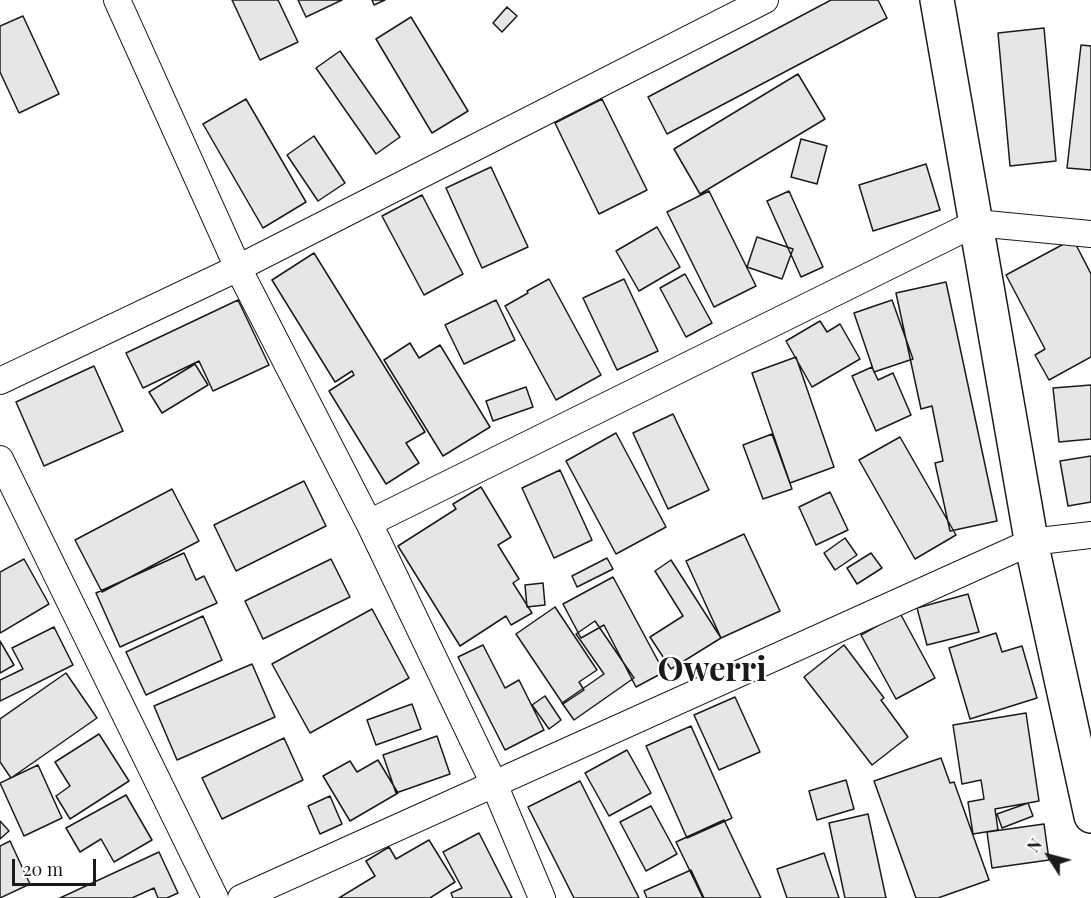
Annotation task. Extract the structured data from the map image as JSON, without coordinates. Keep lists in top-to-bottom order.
{
  "districts": ["Owerri"],
  "scale_bar": "20 m",
  "north": "top left"
}
